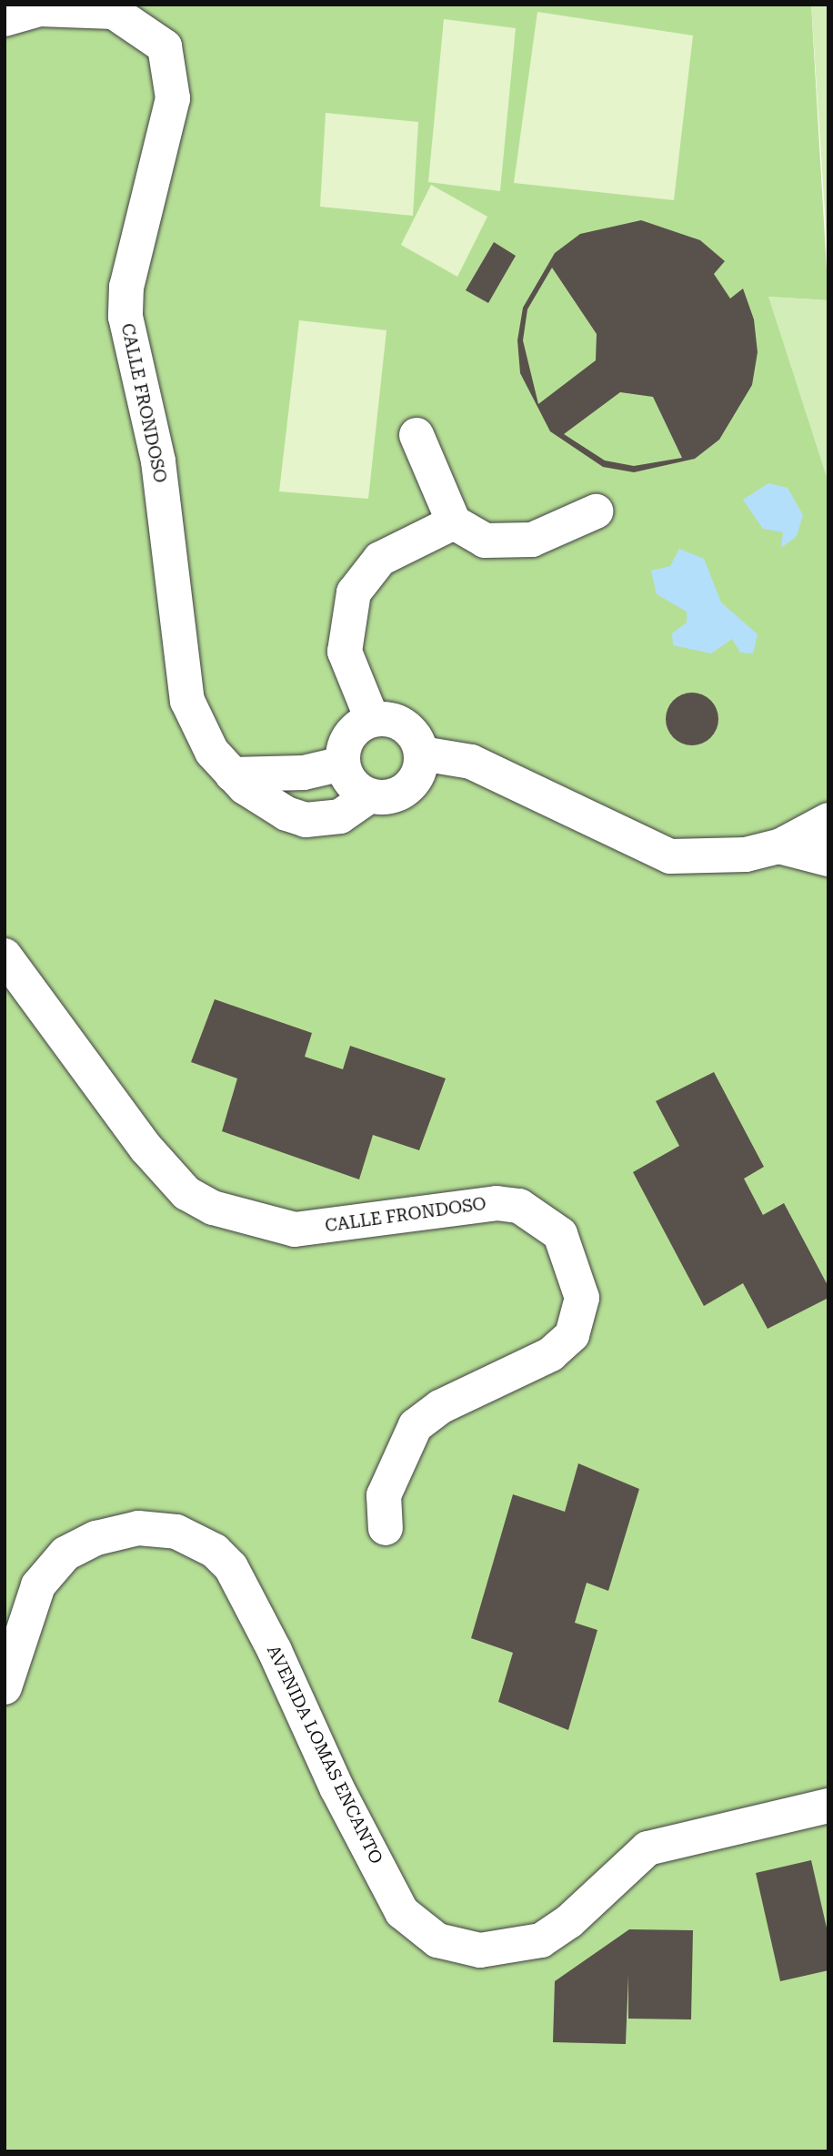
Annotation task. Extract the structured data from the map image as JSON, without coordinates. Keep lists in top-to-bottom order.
{
  "streets": {
    "street": ["CALLE FRONDOSO", "AVENIDA LOMAS ENCANTO"]
  }
}
